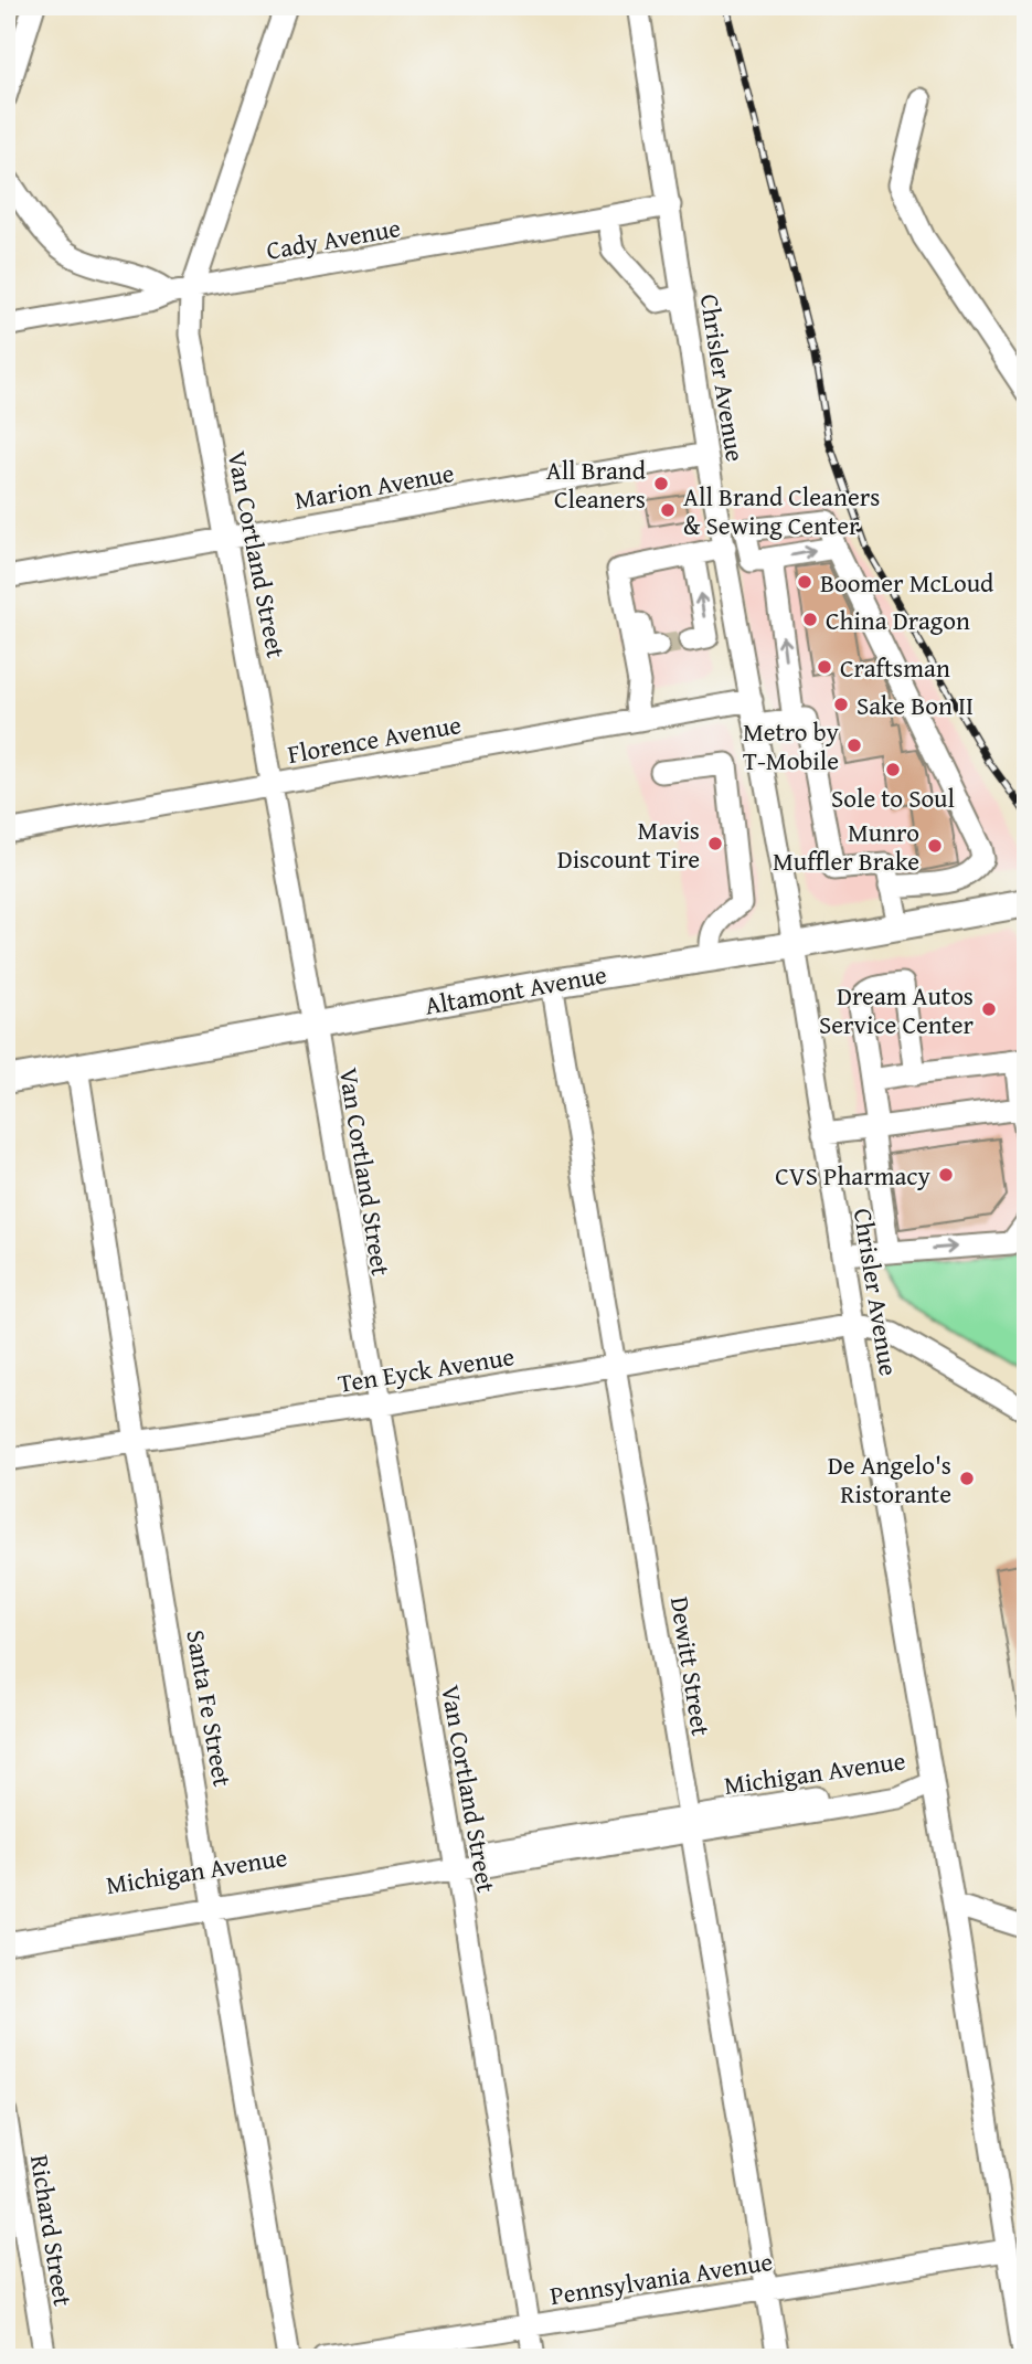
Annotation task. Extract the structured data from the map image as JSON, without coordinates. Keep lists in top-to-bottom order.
{
  "streets": {
    "main road": ["Altamont Avenue"],
    "street": [
      "Cady Avenue",
      "Chrisler Avenue",
      "Marion Avenue",
      "Van Cortland Street",
      "Florence Avenue",
      "Ten Eyck Avenue",
      "Dewitt Street",
      "Santa Fe Street",
      "Michigan Avenue",
      "Richard Street",
      "Pennsylvania Avenue"
    ]
  },
  "crossings": [
    ["Cady Avenue", "Chrisler Avenue"],
    ["Cady Avenue", "Van Cortland Street"],
    ["Chrisler Avenue", "Marion Avenue"],
    ["Chrisler Avenue", "Florence Avenue"],
    ["Chrisler Avenue", "Altamont Avenue"],
    ["Chrisler Avenue", "Ten Eyck Avenue"],
    ["Chrisler Avenue", "Michigan Avenue"],
    ["Chrisler Avenue", "Pennsylvania Avenue"],
    ["Marion Avenue", "Van Cortland Street"],
    ["Van Cortland Street", "Florence Avenue"],
    ["Van Cortland Street", "Altamont Avenue"],
    ["Van Cortland Street", "Ten Eyck Avenue"],
    ["Van Cortland Street", "Michigan Avenue"],
    ["Van Cortland Street", "Pennsylvania Avenue"],
    ["Altamont Avenue", "Dewitt Street"],
    ["Altamont Avenue", "Santa Fe Street"],
    ["Ten Eyck Avenue", "Dewitt Street"],
    ["Ten Eyck Avenue", "Santa Fe Street"],
    ["Dewitt Street", "Michigan Avenue"],
    ["Dewitt Street", "Pennsylvania Avenue"],
    ["Santa Fe Street", "Michigan Avenue"]
  ],
  "places": [
    "All Brand Cleaners",
    "All Brand Cleaners & Sewing Center",
    "Boomer McLoud",
    "China Dragon",
    "Craftsman",
    "Sake Bon II",
    "Metro by T-Mobile",
    "Sole to Soul",
    "Mavis Discount Tire",
    "Munro Muffler Brake",
    "Dream Autos Service Center",
    "CVS Pharmacy",
    "De Angelo's Ristorante"
  ]
}
